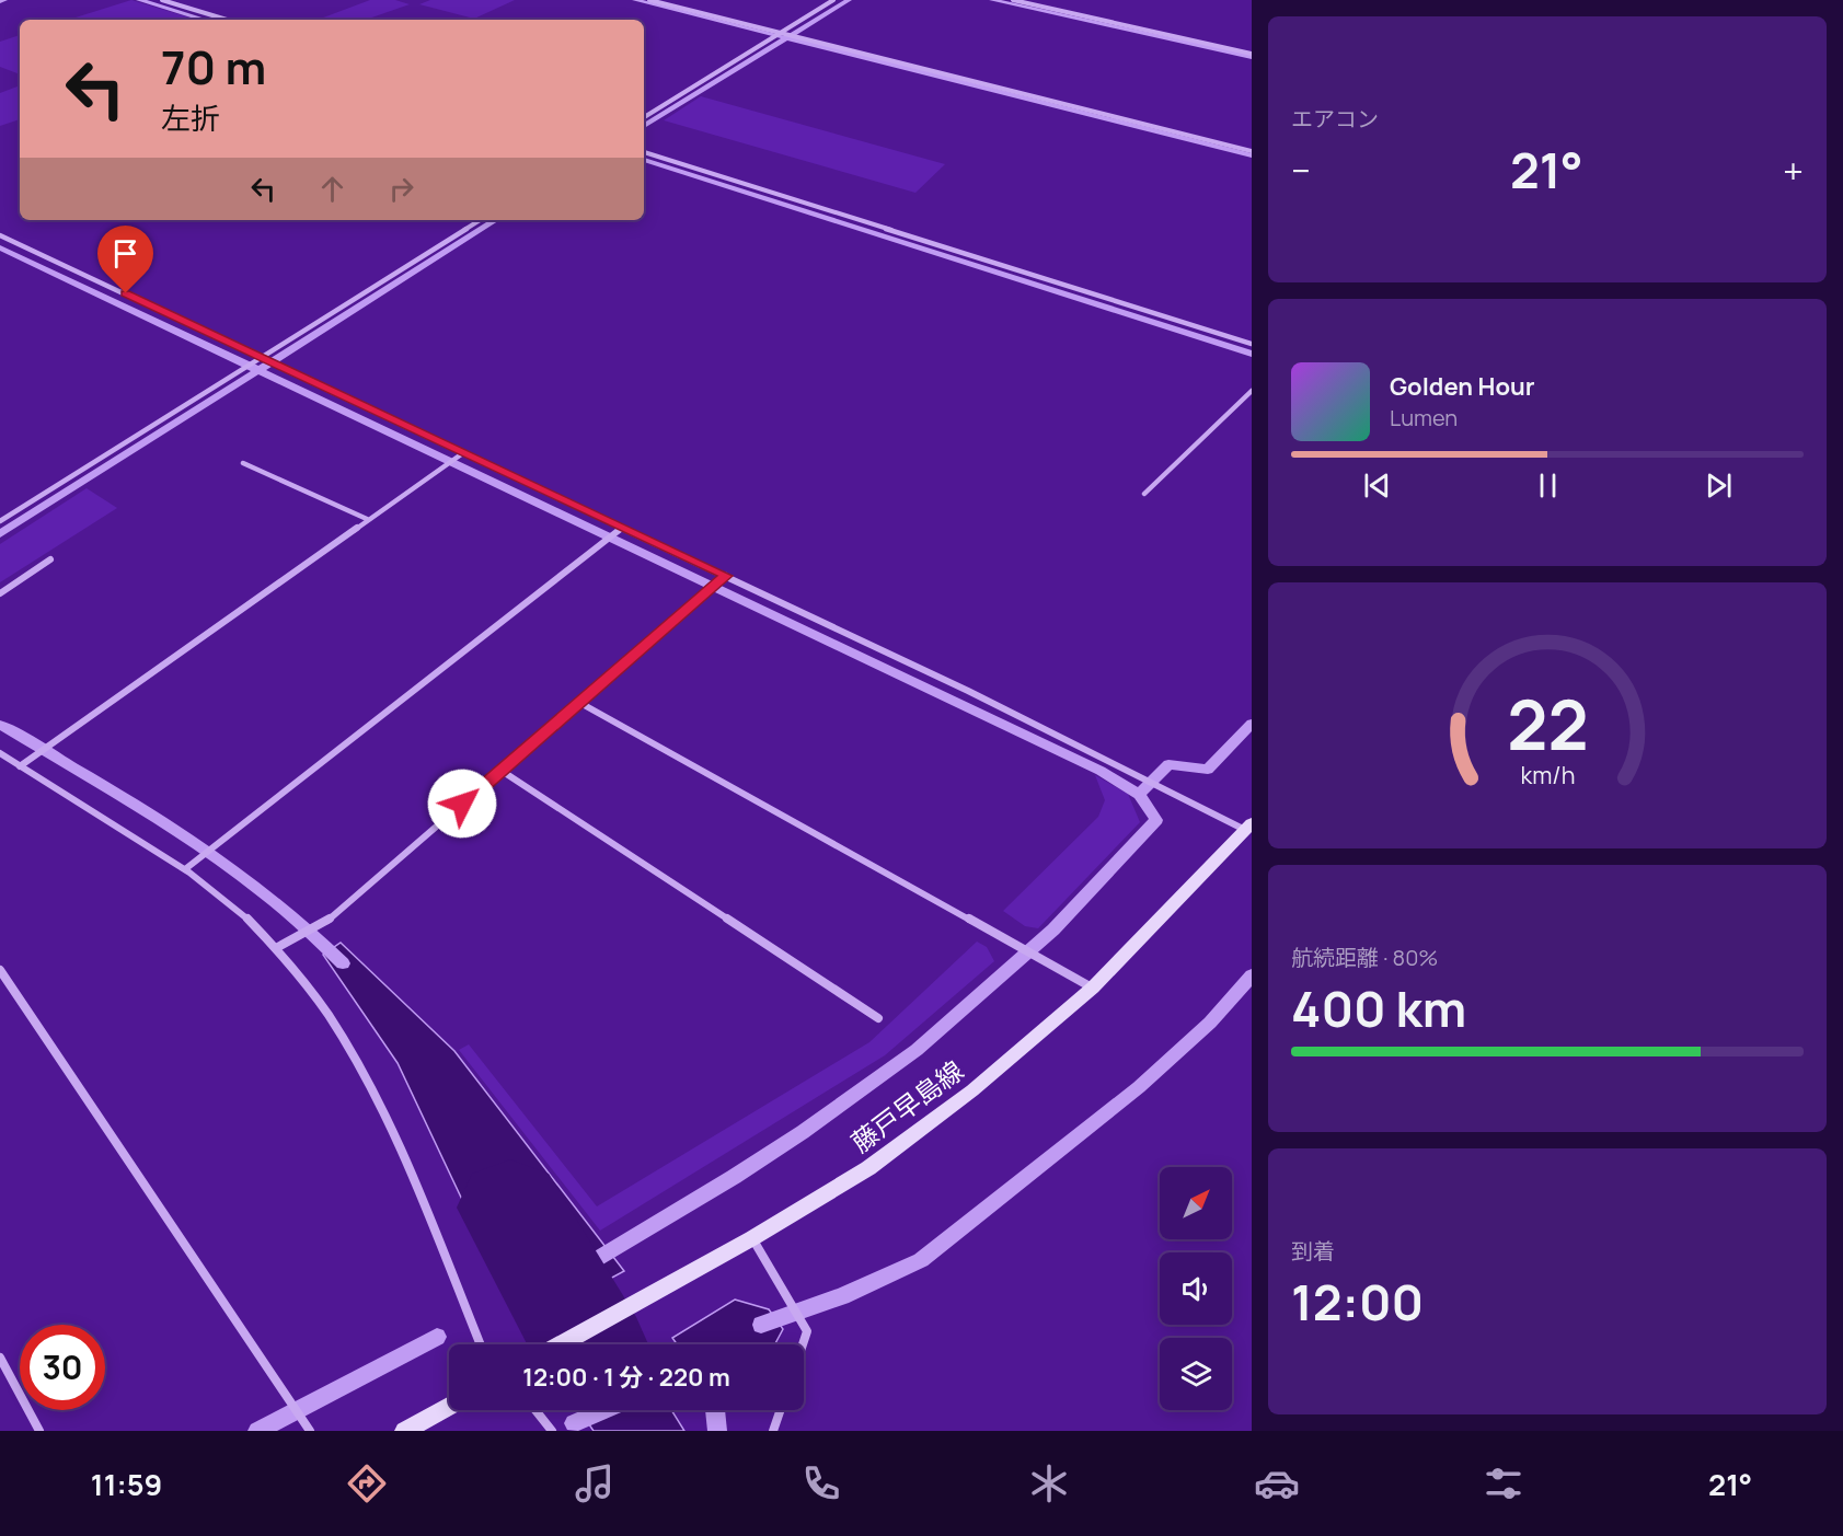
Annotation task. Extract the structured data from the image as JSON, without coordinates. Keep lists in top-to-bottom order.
{
  "streets": {
    "main road": ["藤戸早島線"]
  },
  "north": "top right",
  "page": {
    "tile": [
      "エアコン",
      ["航続距離 · 80%", "400 km"],
      ["到着", "12:00"]
    ],
    "turn": ["70 m", "左折"],
    "heat": ["−", "21°", "+"],
    "song": ["Golden Hour", "Lumen"],
    "limit": "30",
    "trip": "12:00 · 1 分 · 220 m",
    "tabs": ["11:59", "21°"],
    "gauge": ["22", "km/h"]
  }
}
